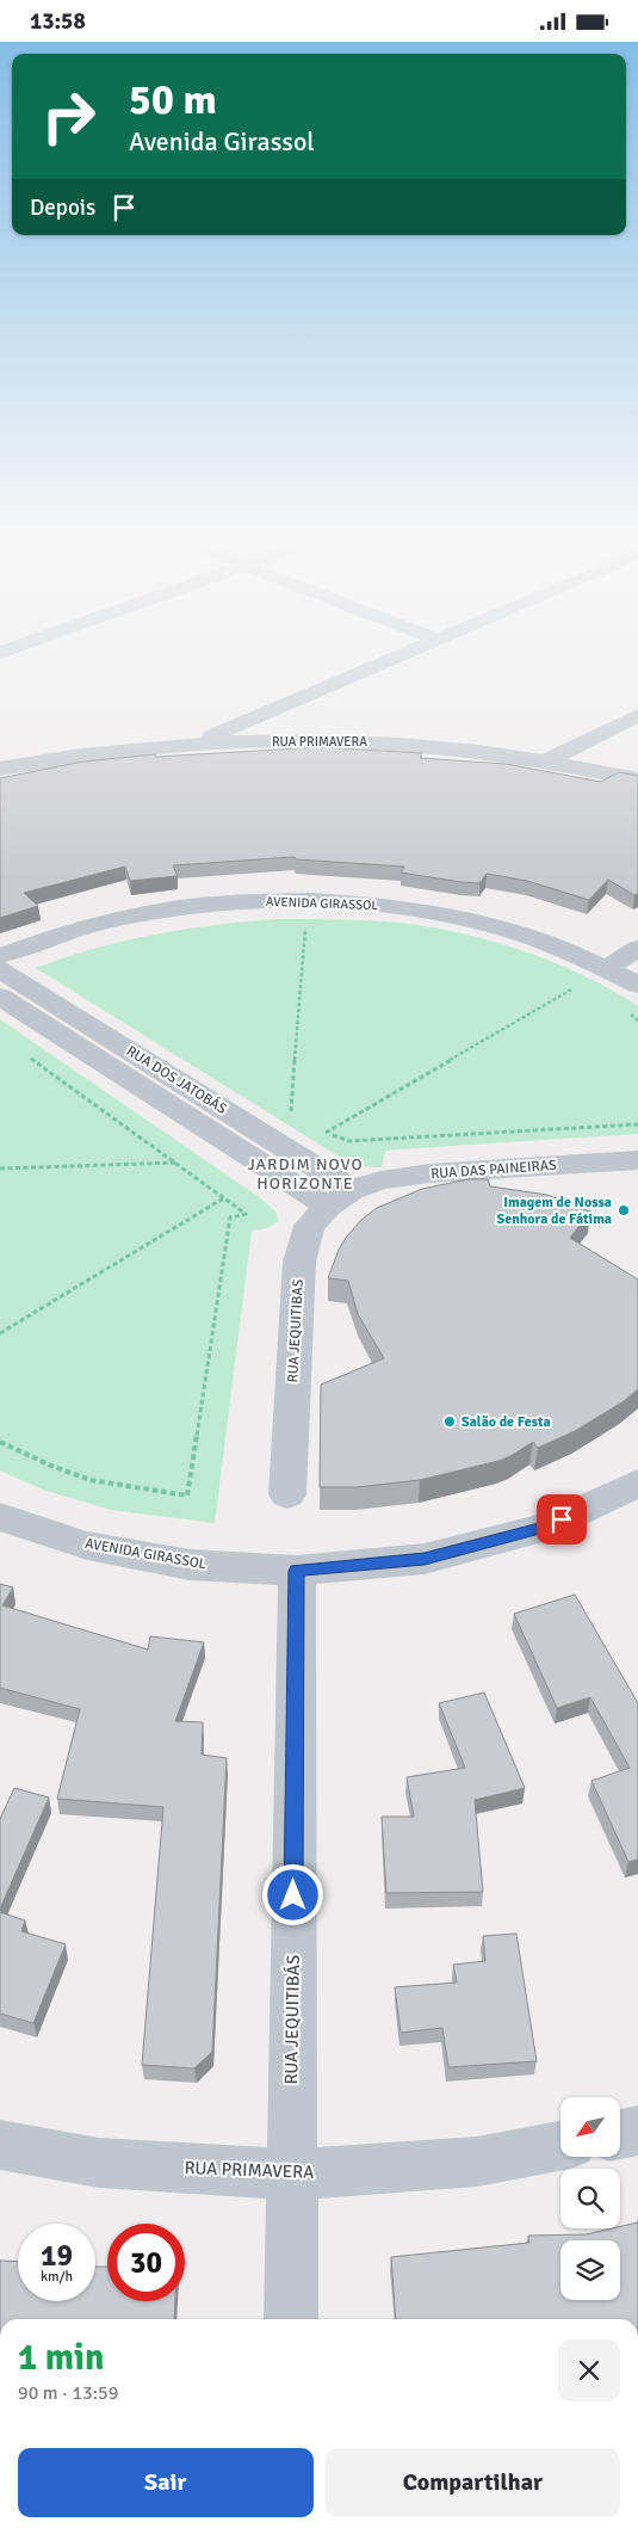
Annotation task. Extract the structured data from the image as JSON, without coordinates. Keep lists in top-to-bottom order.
{
  "streets": {
    "street": [
      "RUA PRIMAVERA",
      "AVENIDA GIRASSOL",
      "RUA DOS JATOBÁS",
      "RUA DAS PAINEIRAS",
      "RUA JEQUITIBAS",
      "RUA JEQUITIBÁS"
    ]
  },
  "crossings": [
    ["RUA PRIMAVERA", "RUA JEQUITIBÁS"],
    ["AVENIDA GIRASSOL", "RUA JEQUITIBÁS"],
    ["RUA DOS JATOBÁS", "RUA DAS PAINEIRAS"],
    ["RUA DOS JATOBÁS", "RUA JEQUITIBAS"],
    ["RUA DAS PAINEIRAS", "RUA JEQUITIBAS"]
  ],
  "districts": ["JARDIM NOVO HORIZONTE"],
  "places": ["Imagem de Nossa Senhora de Fátima", "Salão de Festa"],
  "north": "bottom left",
  "page": {
    "status": "13:58",
    "turn": ["50 m", "Avenida Girassol"],
    "then": "Depois",
    "speed": "19 km/h",
    "limit": "30",
    "heading": ["1 min", "90 m · 13:59"],
    "buttons": ["Sair", "Compartilhar"]
  }
}
